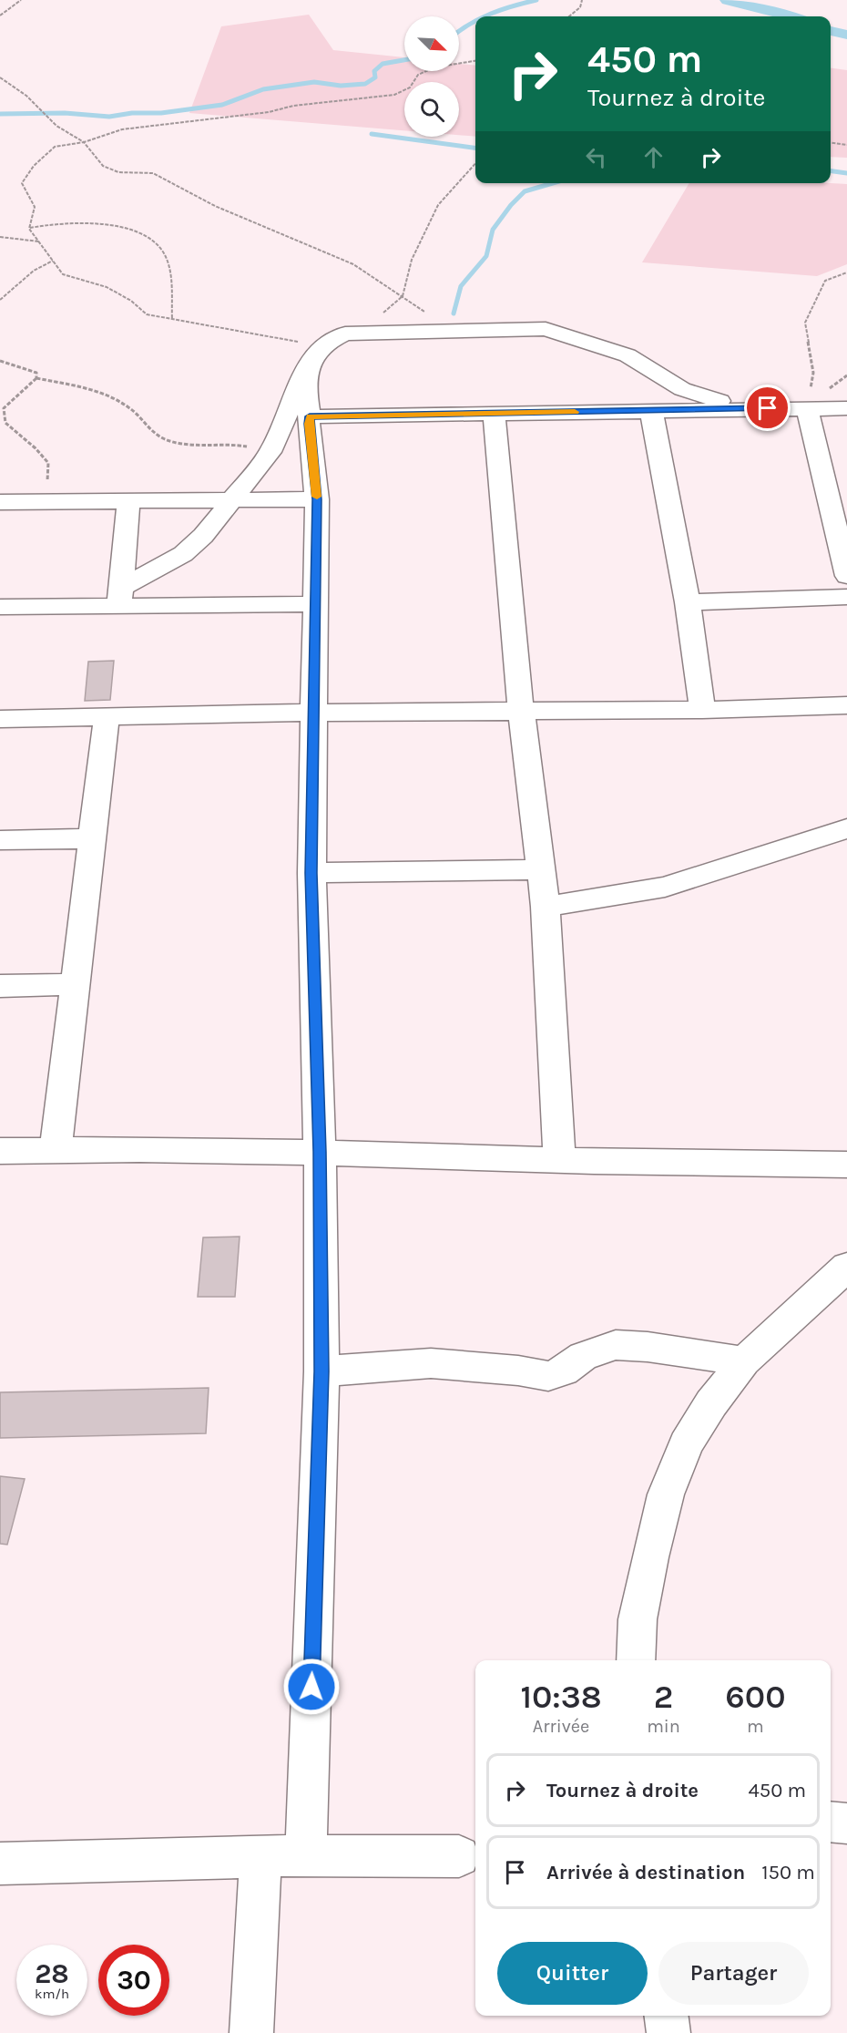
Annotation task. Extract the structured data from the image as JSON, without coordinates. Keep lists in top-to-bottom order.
{
  "north": "bottom right",
  "page": {
    "turn": ["450 m", "Tournez à droite"],
    "eta": [
      "10:38",
      "Arrivée",
      "2",
      "min",
      "600",
      "m"
    ],
    "list": [
      {
        "name": "Tournez à droite",
        "value": "450 m"
      },
      {
        "name": "Arrivée à destination",
        "value": "150 m"
      }
    ],
    "buttons": ["Quitter", "Partager"],
    "speed": "28 km/h",
    "limit": "30"
  }
}
